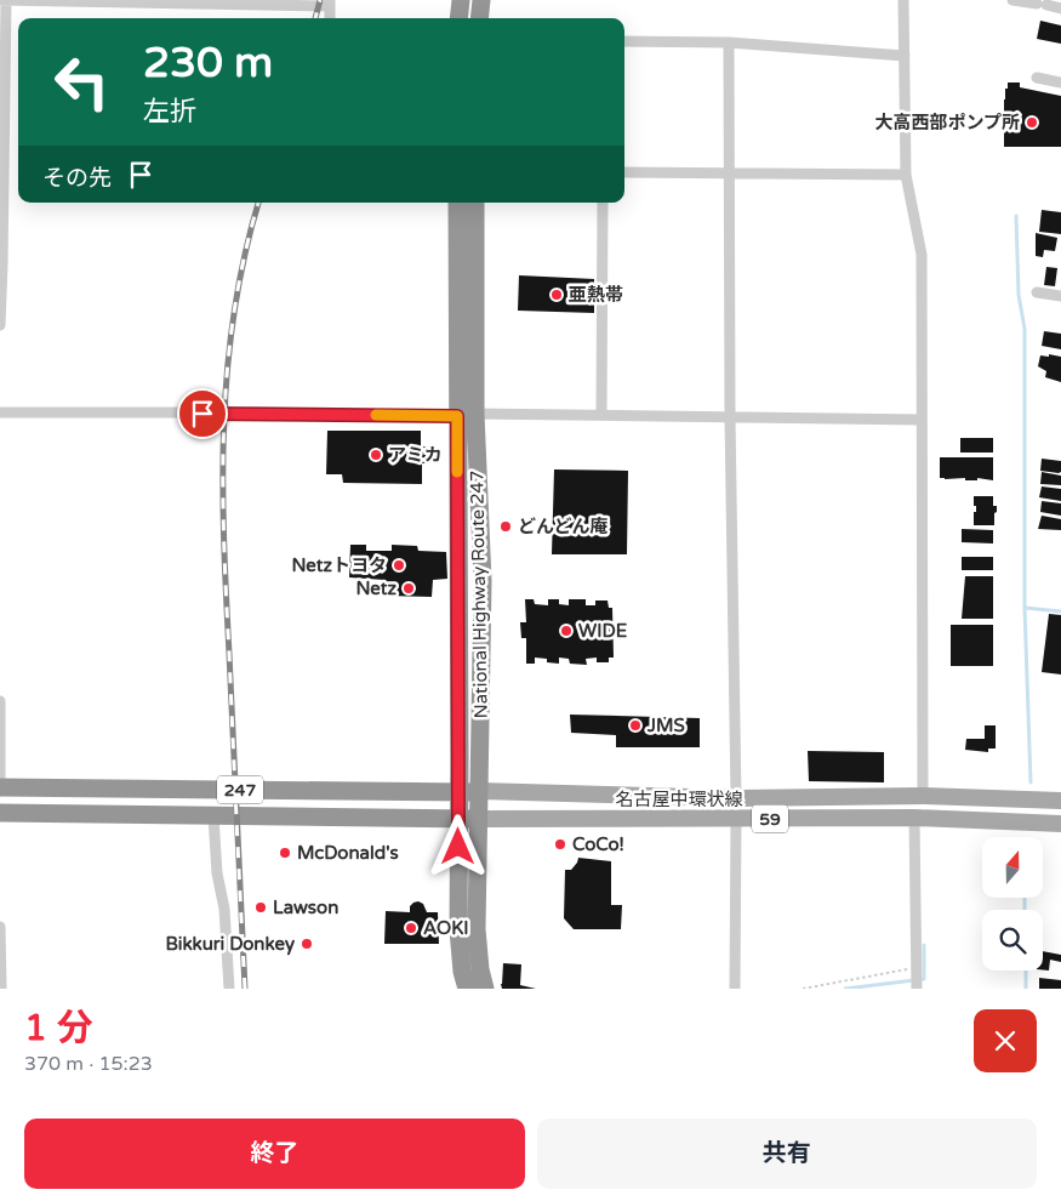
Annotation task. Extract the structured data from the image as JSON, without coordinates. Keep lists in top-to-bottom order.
{
  "streets": {
    "highway": ["National Highway Route 247", "247"],
    "main road": ["名古屋中環状線", "59"]
  },
  "crossings": [
    ["National Highway Route 247", "247"],
    ["National Highway Route 247", "名古屋中環状線"],
    ["247", "名古屋中環状線"]
  ],
  "places": [
    "大高西部ポンプ所",
    "亜熱帯",
    "アミカ",
    "どんどん庵",
    "Netzトヨタ",
    "Netz",
    "WIDE",
    "JMS",
    "CoCo!",
    "McDonald's",
    "Lawson",
    "AOKI",
    "Bikkuri Donkey"
  ],
  "north": "top",
  "page": {
    "turn": ["230 m", "左折"],
    "then": "その先",
    "heading": ["1 分", "370 m · 15:23"],
    "buttons": ["終了", "共有"]
  }
}
